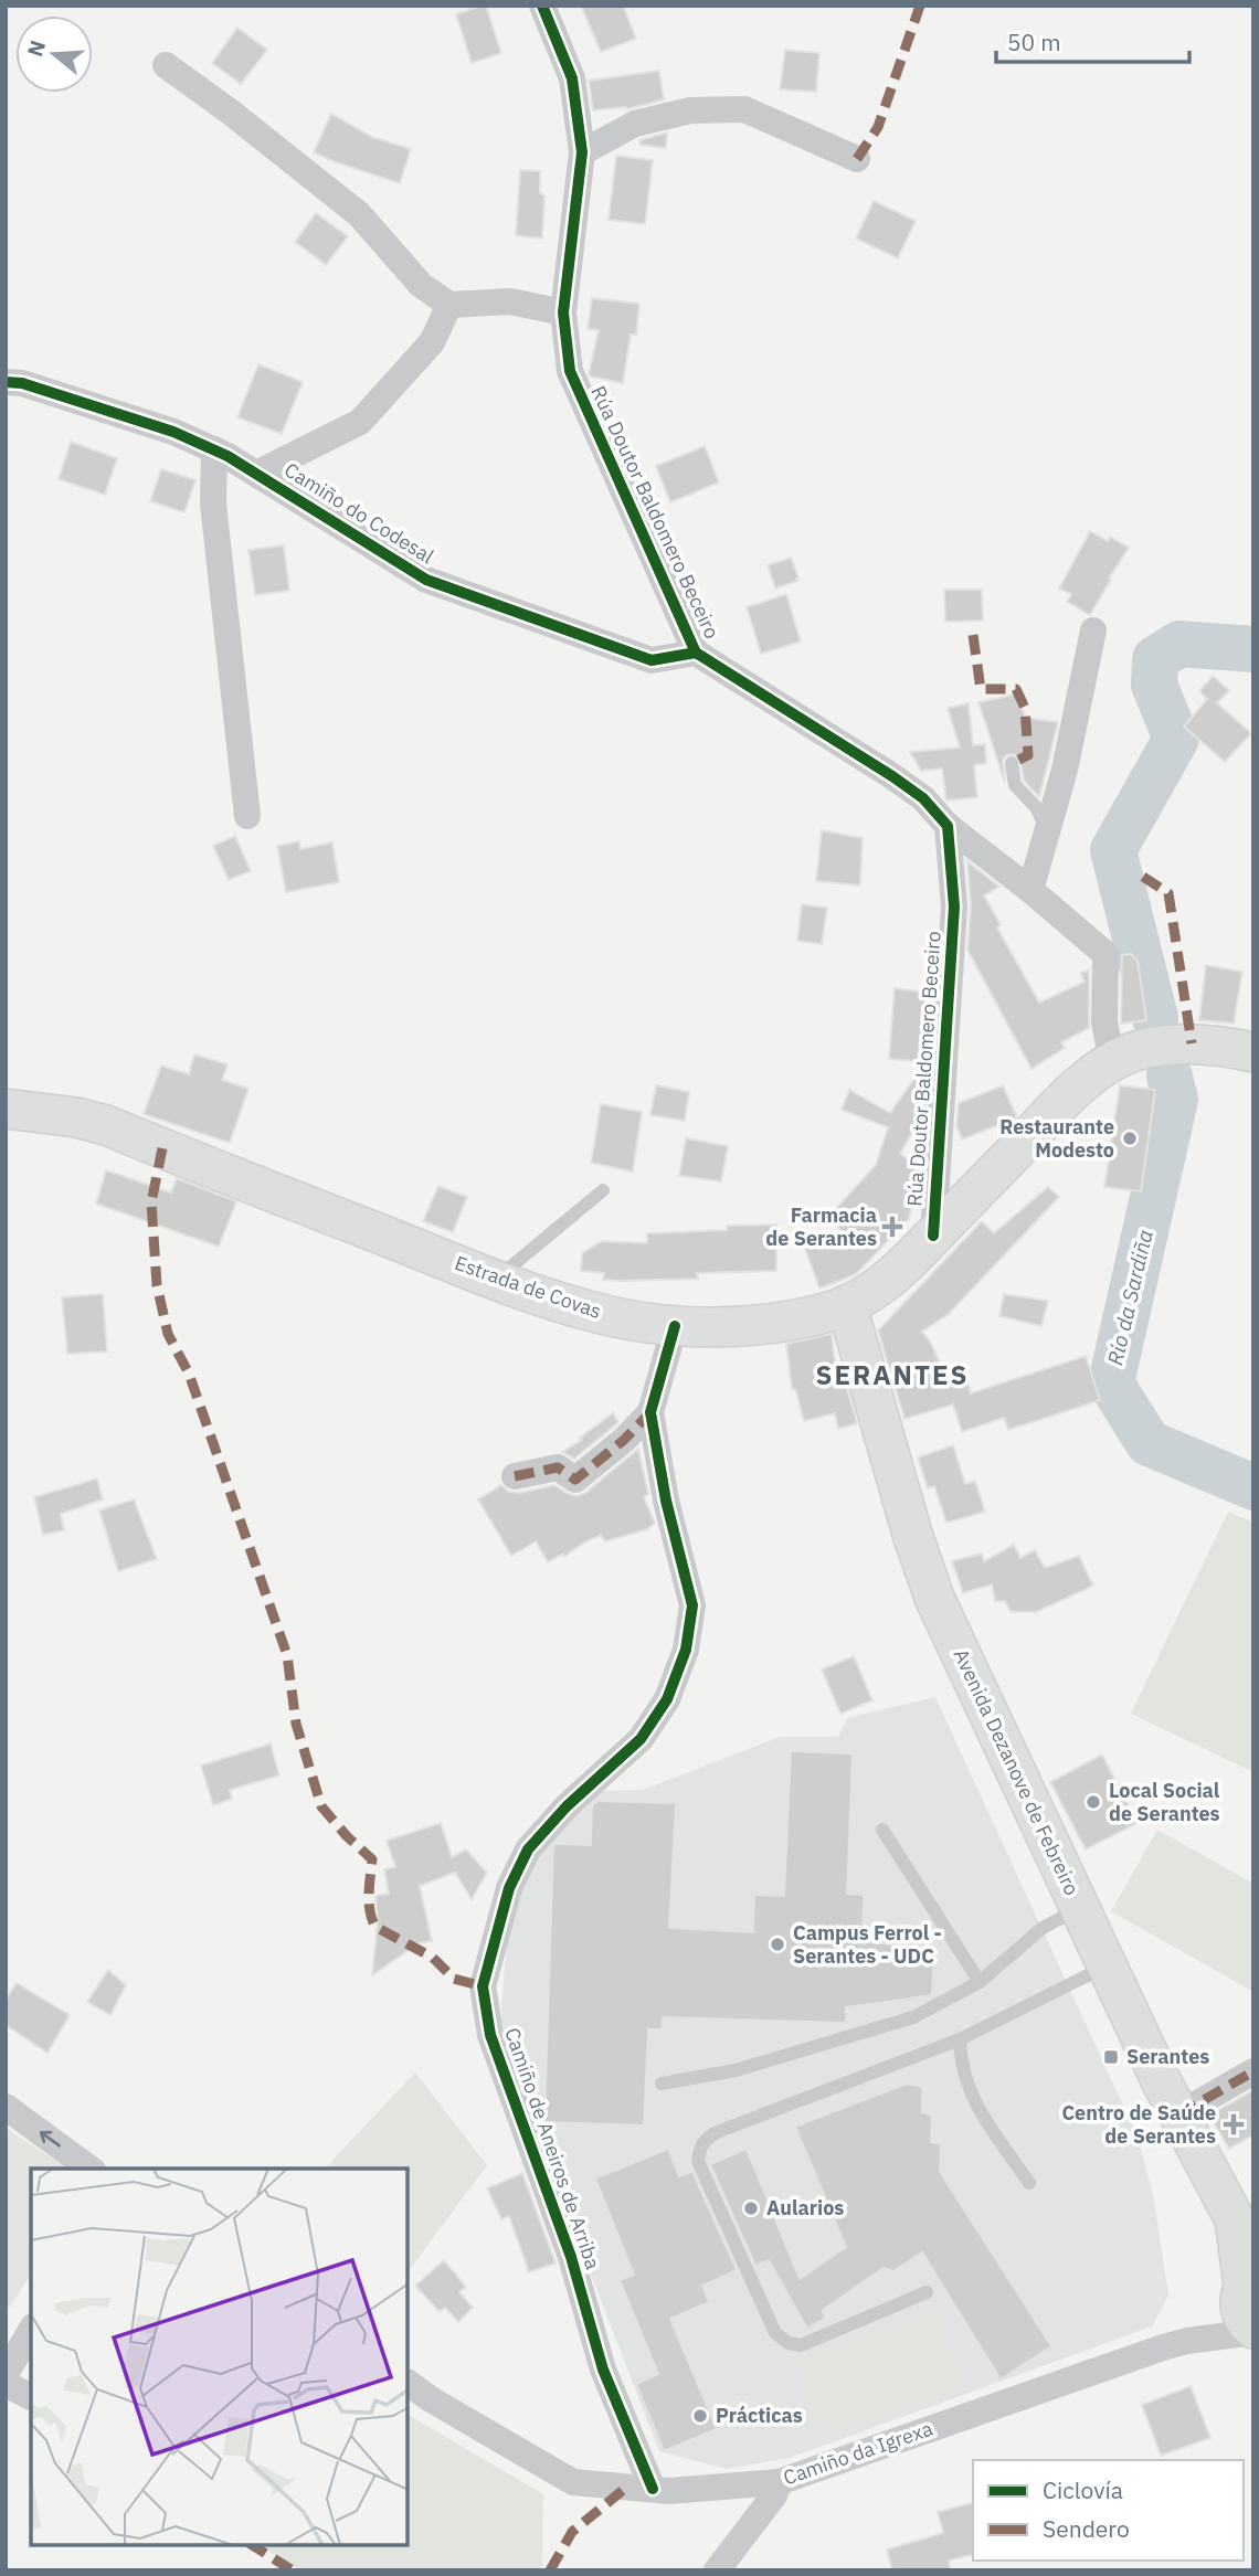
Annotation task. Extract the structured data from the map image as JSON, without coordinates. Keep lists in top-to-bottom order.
{
  "streets": {
    "main road": ["Estrada de Covas", "Avenida Dezanove de Febreiro"],
    "street": [
      "Rúa Doutor Baldomero Beceiro",
      "Camiño do Codesal",
      "Camiño de Aneiros de Arriba",
      "Camiño da Igrexa"
    ]
  },
  "crossings": [
    ["Rúa Doutor Baldomero Beceiro", "Camiño do Codesal"],
    ["Rúa Doutor Baldomero Beceiro", "Estrada de Covas"],
    ["Estrada de Covas", "Avenida Dezanove de Febreiro"],
    ["Estrada de Covas", "Camiño de Aneiros de Arriba"],
    ["Camiño de Aneiros de Arriba", "Camiño da Igrexa"]
  ],
  "districts": ["SERANTES"],
  "water": ["Río da Sardiña"],
  "places": {
    "other": [
      "Restaurante Modesto",
      "Local Social de Serantes",
      "Campus Ferrol - Serantes - UDC",
      "Aularios",
      "Prácticas"
    ],
    "health": ["Farmacia de Serantes", "Centro de Saúde de Serantes"],
    "transit": ["Serantes"]
  },
  "legend": ["Ciclovía", "Sendero"],
  "scale_bar": "50 m",
  "north": "left"
}
